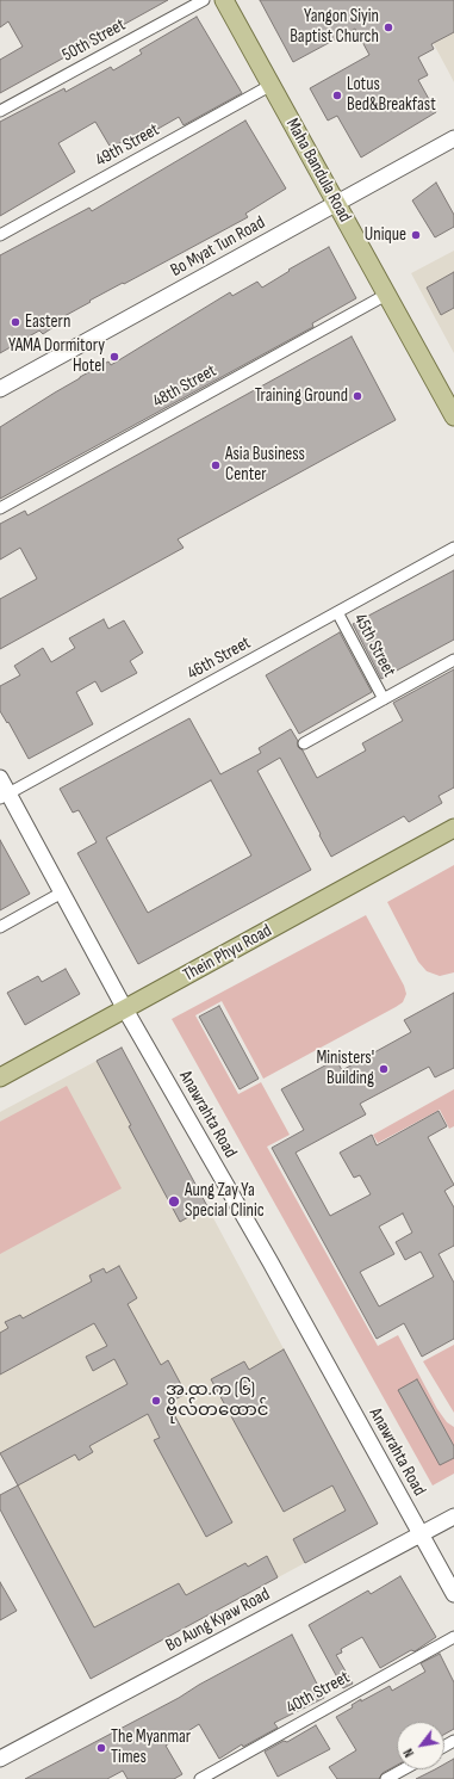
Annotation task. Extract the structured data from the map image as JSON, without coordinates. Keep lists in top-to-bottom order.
{
  "streets": {
    "main road": [
      "Maha Bandula Road",
      "Bo Myat Tun Road",
      "Thein Phyu Road",
      "Anawrahta Road",
      "Bo Aung Kyaw Road"
    ],
    "street": [
      "50th Street",
      "49th Street",
      "48th Street",
      "45th Street",
      "46th Street",
      "40th Street"
    ]
  },
  "crossings": [
    ["49th Street", "Maha Bandula Road"],
    ["Maha Bandula Road", "Bo Myat Tun Road"],
    ["Maha Bandula Road", "48th Street"],
    ["45th Street", "46th Street"],
    ["46th Street", "Anawrahta Road"],
    ["Thein Phyu Road", "Anawrahta Road"],
    ["Anawrahta Road", "Bo Aung Kyaw Road"]
  ],
  "places": [
    "Yangon Siyin Baptist Church",
    "Lotus Bed&Breakfast",
    "Unique",
    "Eastern",
    "YAMA Dormitory Hotel",
    "Training Ground",
    "Asia Business Center",
    "Ministers' Building",
    "Aung Zay Ya Special Clinic",
    "အ.ထ.က (၆) ဗိုလ်တထောင်",
    "The Myanmar Times"
  ],
  "north": "bottom left"
}
